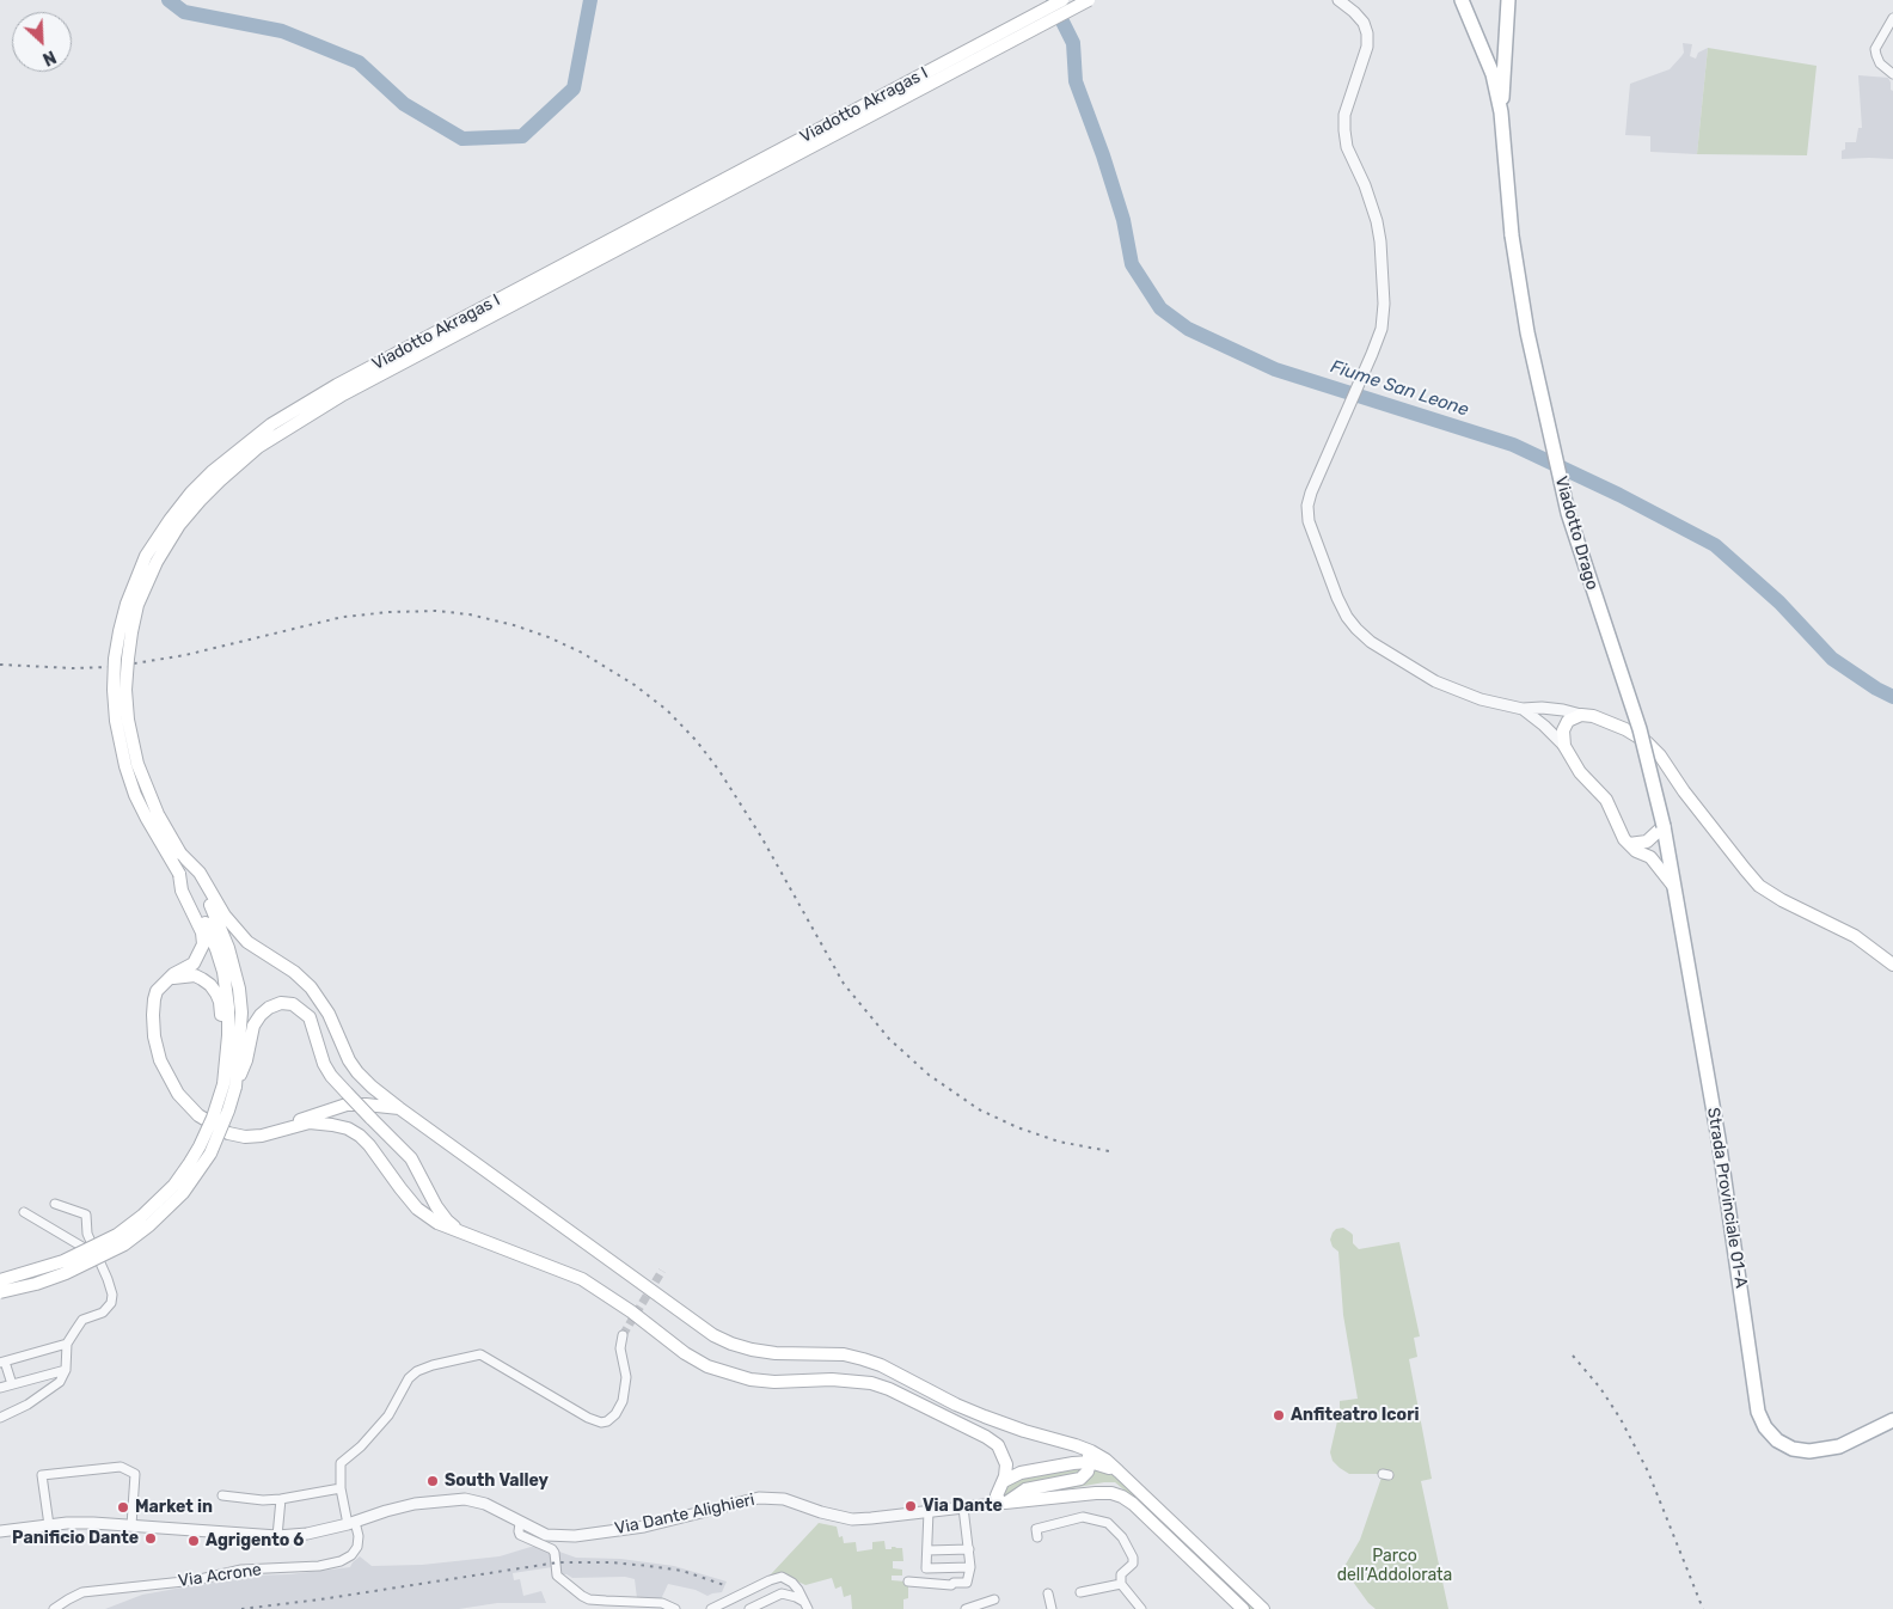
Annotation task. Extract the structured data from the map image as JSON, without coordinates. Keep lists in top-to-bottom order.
{
  "streets": {
    "main road": ["Viadotto Akragas I", "Viadotto Drago", "Strada Provinciale 01-A"],
    "street": ["Via Dante Alighieri", "Via Acrone"]
  },
  "crossings": [
    ["Viadotto Drago", "Strada Provinciale 01-A"],
    ["Via Dante Alighieri", "Via Acrone"]
  ],
  "water": ["Fiume San Leone"],
  "parks": ["Parco dell’Addolorata"],
  "places": [
    "Anfiteatro Icori",
    "South Valley",
    "Via Dante",
    "Market in",
    "Panificio Dante",
    "Agrigento 6"
  ],
  "north": "bottom right"
}
